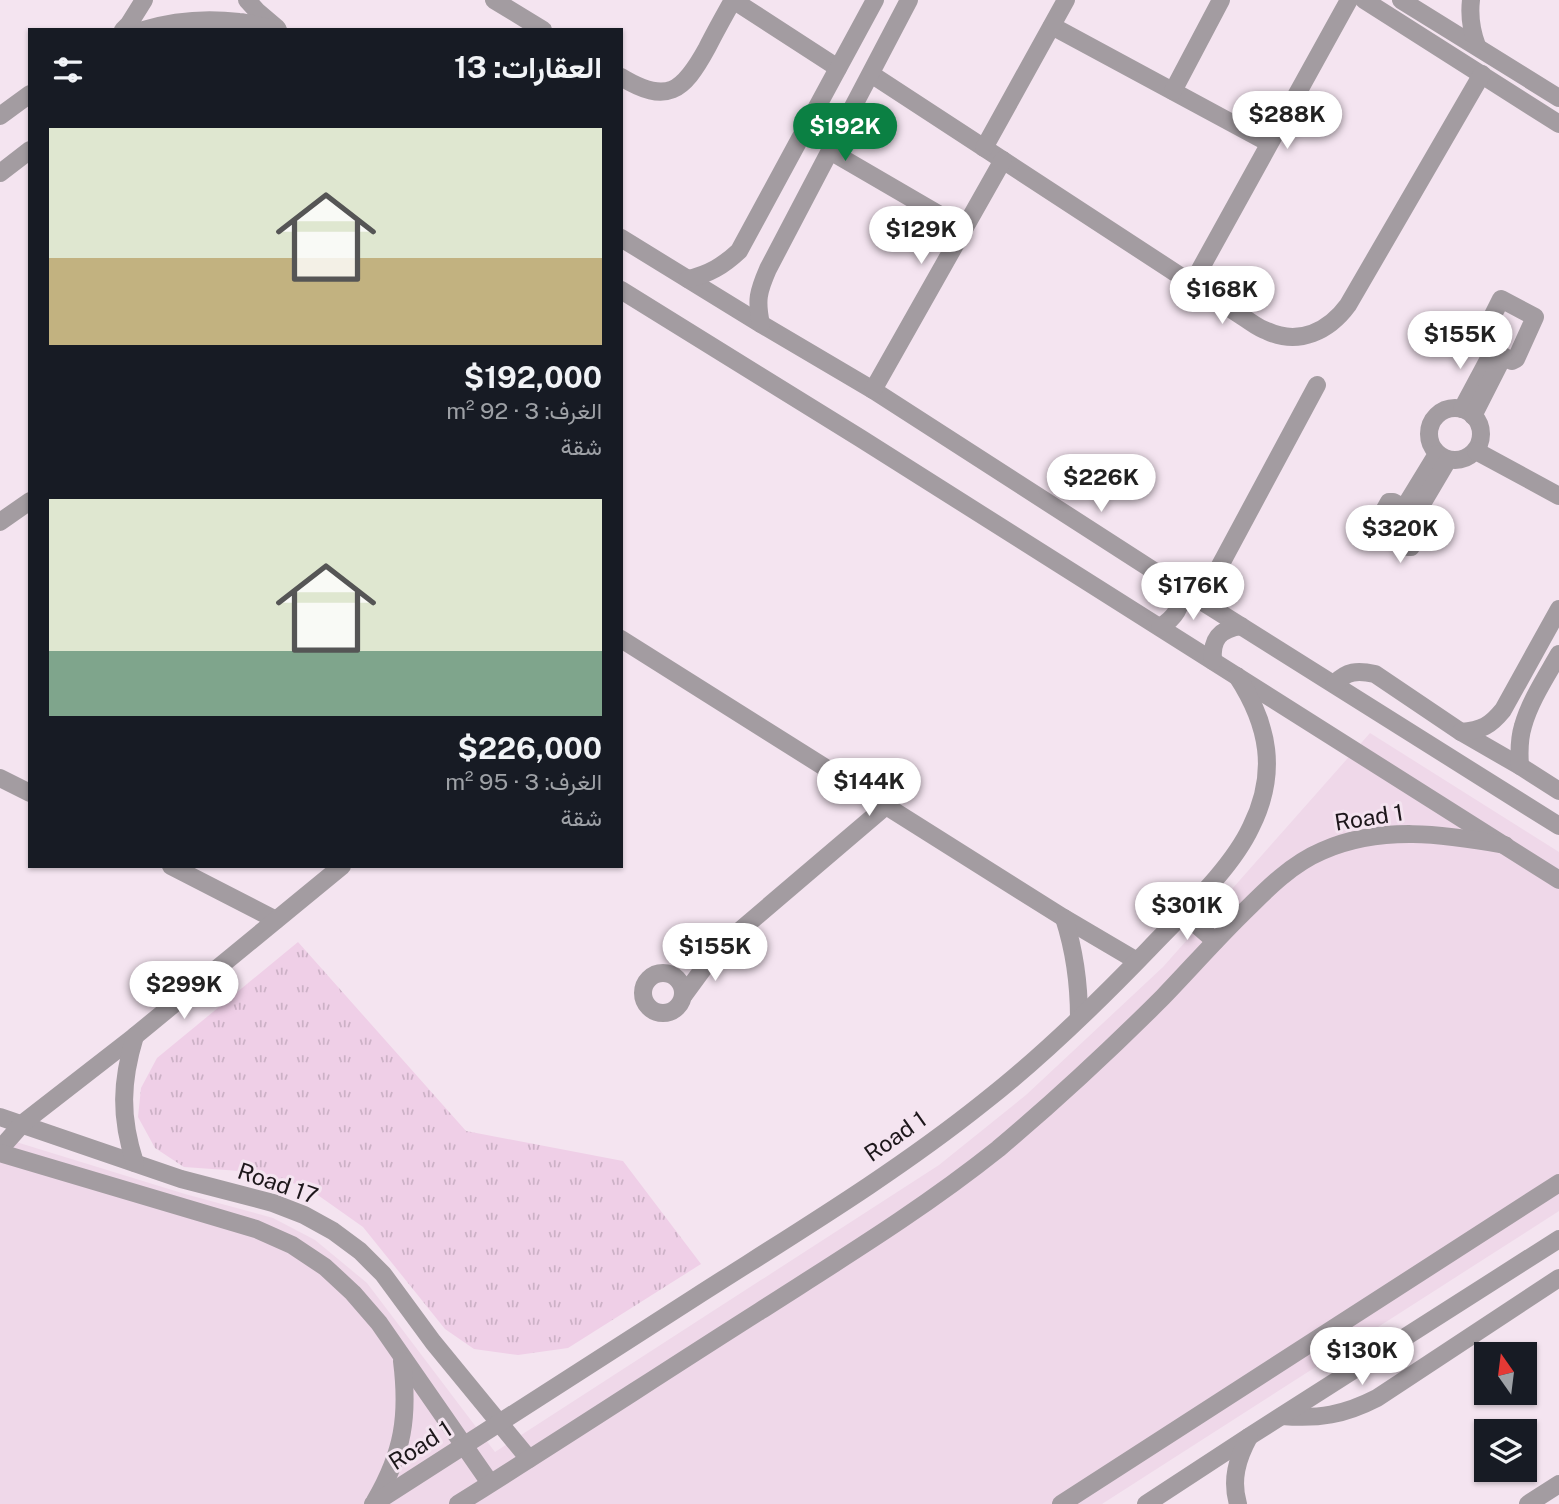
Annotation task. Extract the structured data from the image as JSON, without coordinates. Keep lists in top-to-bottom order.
{
  "streets": {
    "street": ["Road 1", "Road 17"]
  },
  "crossings": [
    ["Road 1", "Road 17"]
  ],
  "north": "top",
  "page": {
    "heading": "العقارات: 13",
    "price": [
      "$288K",
      "$192K",
      "$129K",
      "$168K",
      "$155K",
      "$226K",
      "$320K",
      "$176K",
      "$144K",
      "$301K",
      "$155K",
      "$299K",
      "$130K"
    ],
    "list": [
      {
        "name": "$192,000",
        "note": "الغرف: 3 · 92 m² · شقة"
      },
      {
        "name": "$226,000",
        "note": "الغرف: 3 · 95 m² · شقة"
      }
    ]
  }
}
